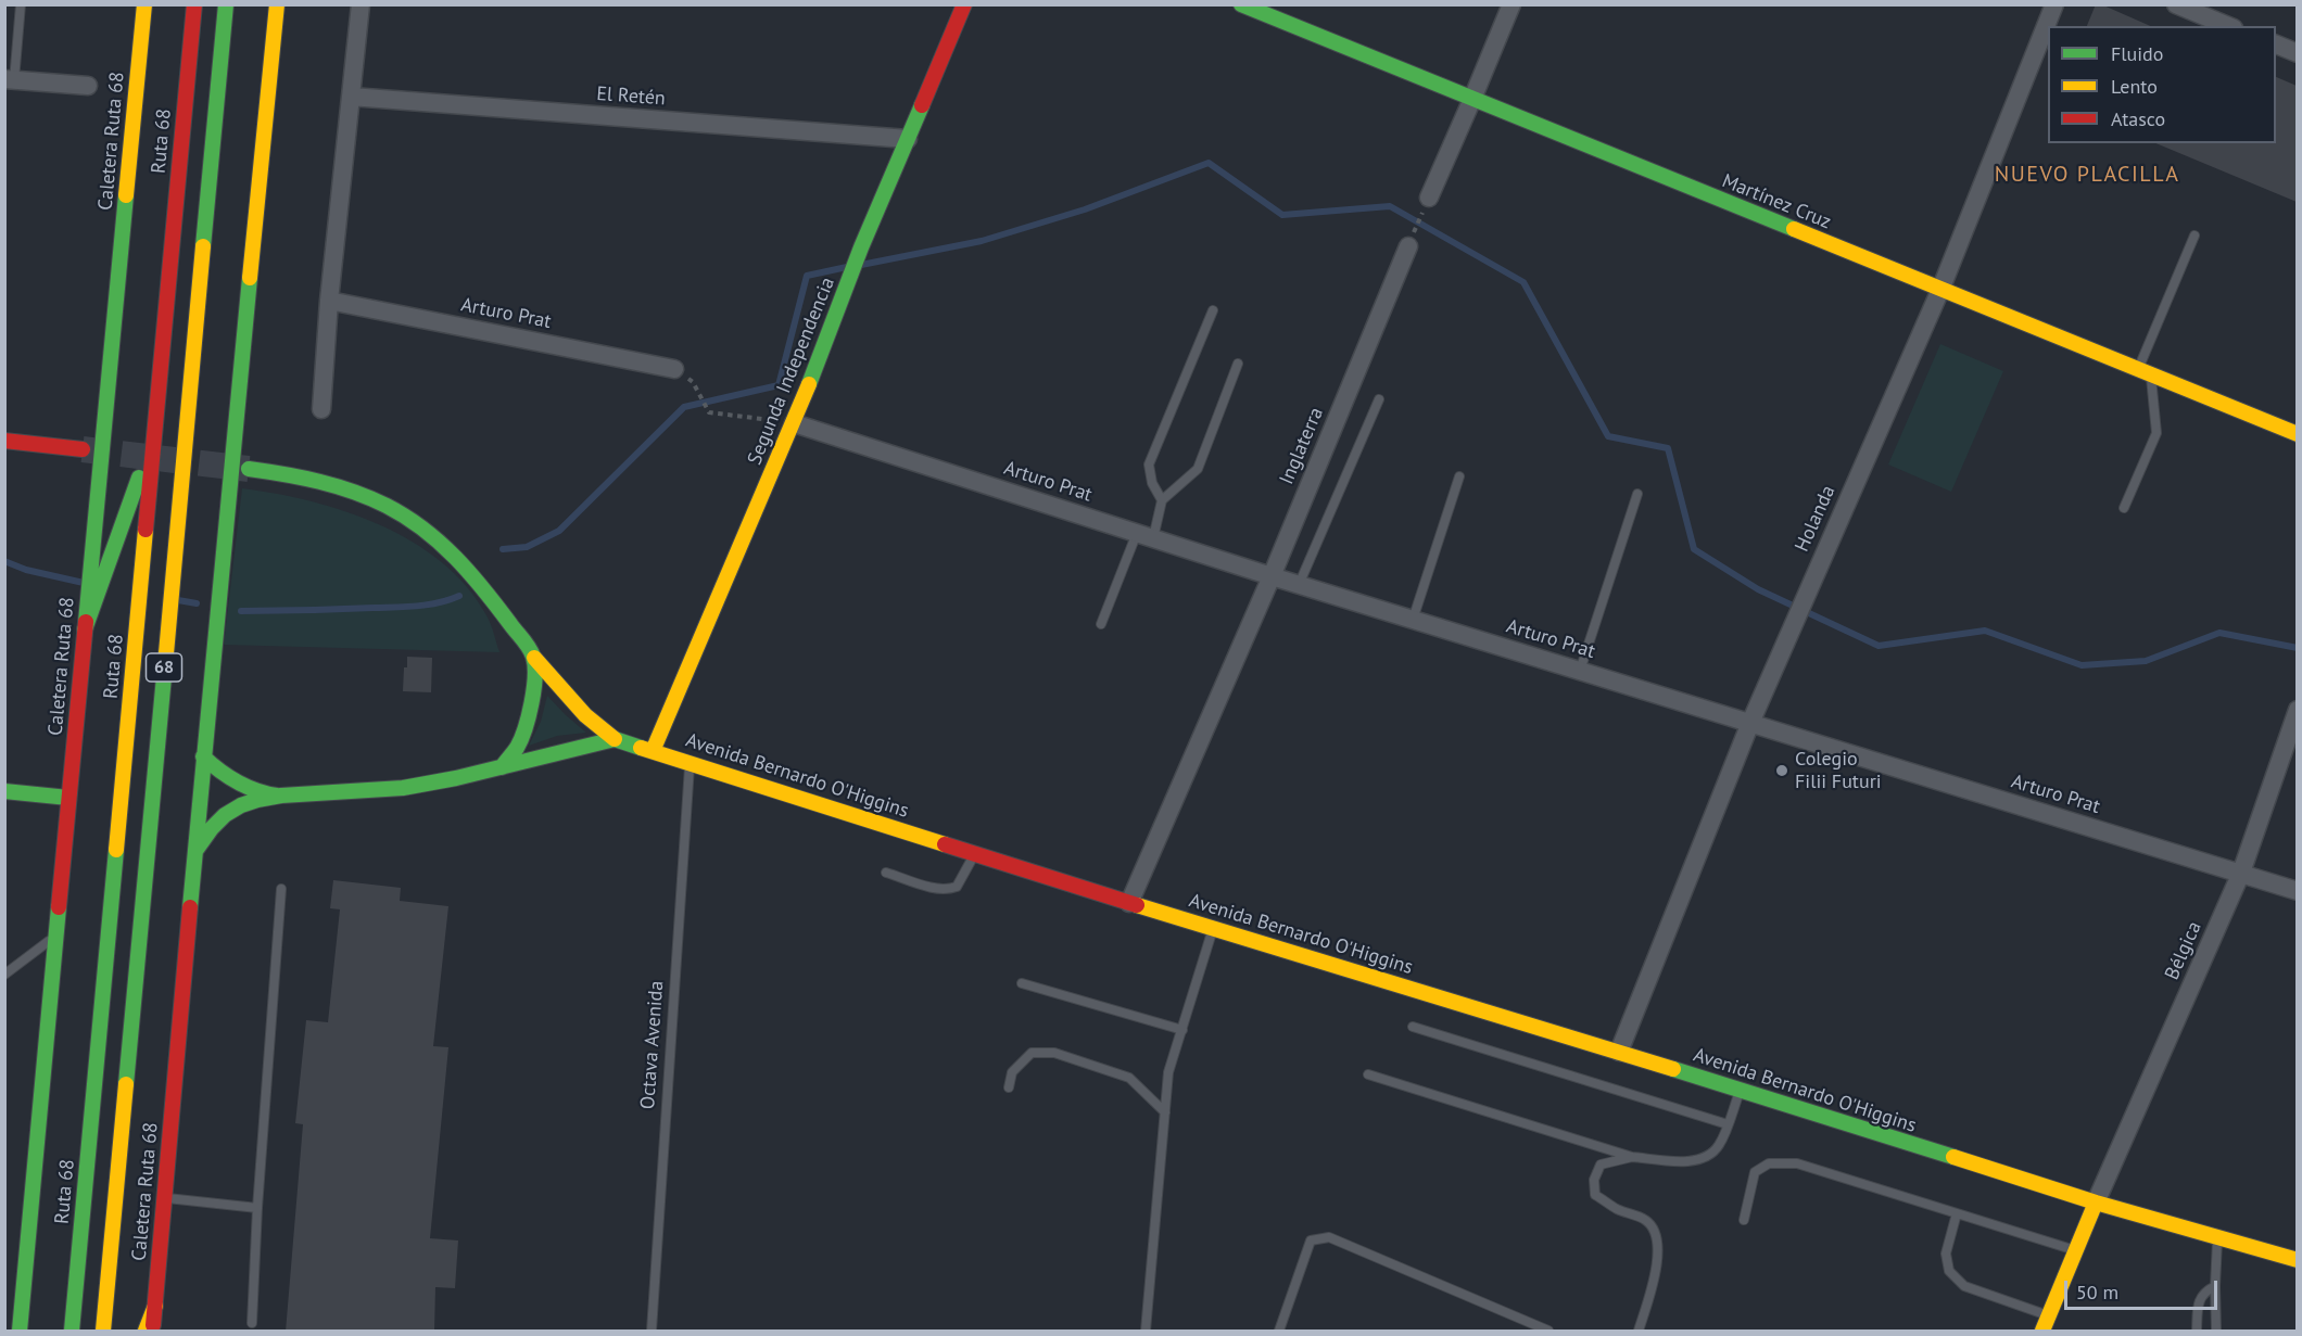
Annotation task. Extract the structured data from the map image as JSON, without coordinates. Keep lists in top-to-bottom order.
{
  "streets": {
    "main road": [
      "Caletera Ruta 68",
      "Ruta 68",
      "Martínez Cruz",
      "Segunda Independencia",
      "68",
      "Avenida Bernardo O'Higgins"
    ],
    "street": [
      "El Retén",
      "Arturo Prat",
      "Inglaterra",
      "Holanda",
      "Bélgica"
    ],
    "lane": ["Octava Avenida"]
  },
  "crossings": [
    ["El Retén", "Segunda Independencia"],
    ["Caletera Ruta 68", "Avenida Bernardo O'Higgins"],
    ["Martínez Cruz", "Holanda"],
    ["Arturo Prat", "Segunda Independencia"],
    ["Arturo Prat", "Inglaterra"],
    ["Arturo Prat", "Holanda"],
    ["Arturo Prat", "Bélgica"],
    ["Segunda Independencia", "Avenida Bernardo O'Higgins"],
    ["Inglaterra", "Avenida Bernardo O'Higgins"],
    ["Holanda", "Avenida Bernardo O'Higgins"],
    ["Avenida Bernardo O'Higgins", "Bélgica"],
    ["Avenida Bernardo O'Higgins", "Octava Avenida"]
  ],
  "districts": ["NUEVO PLACILLA"],
  "places": ["Colegio Filii Futuri"],
  "legend": ["Fluido", "Lento", "Atasco"],
  "scale_bar": "50 m"
}
